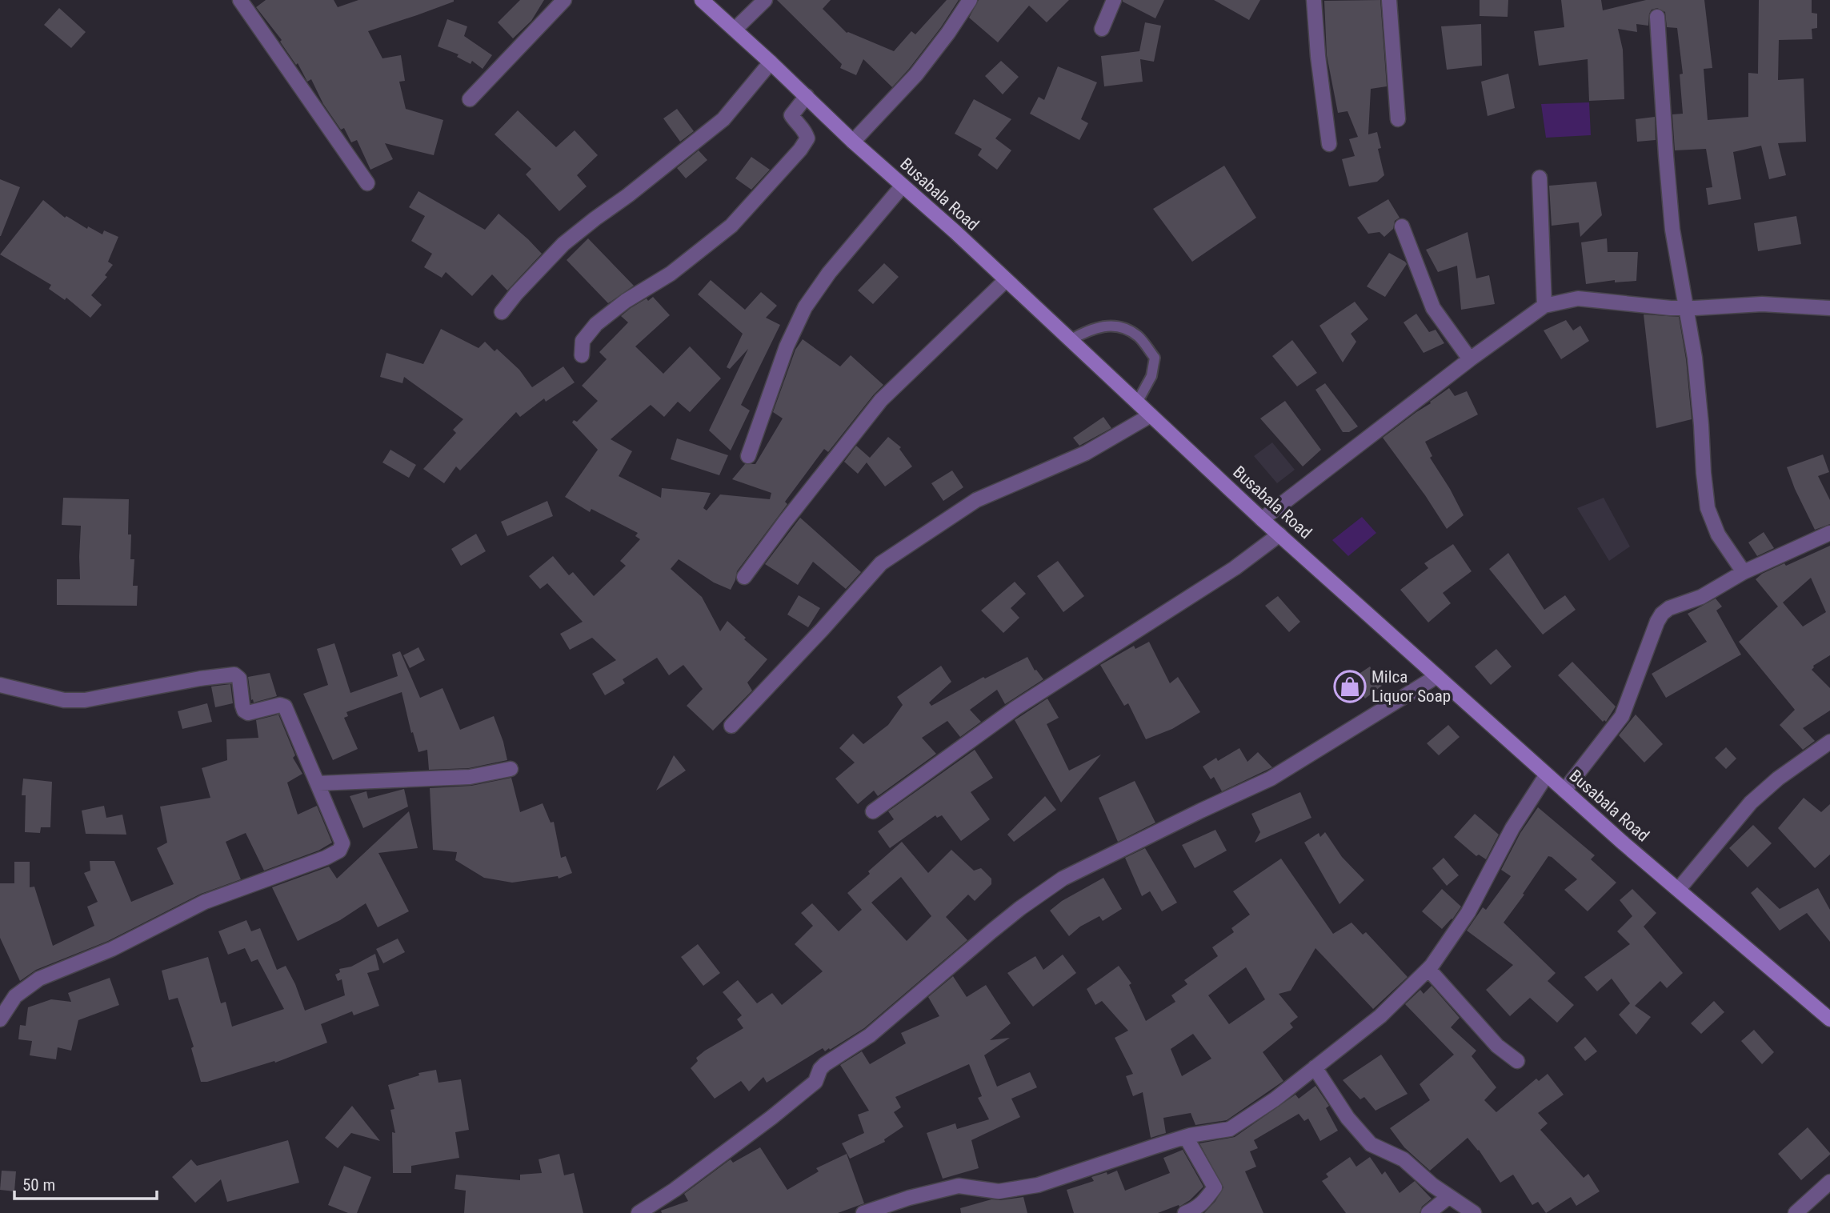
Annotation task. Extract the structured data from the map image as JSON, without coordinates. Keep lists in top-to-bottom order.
{
  "streets": {
    "street": ["Busabala Road"]
  },
  "places": {
    "shop": ["Milca Liquor Soap"]
  },
  "scale_bar": "50 m"
}
